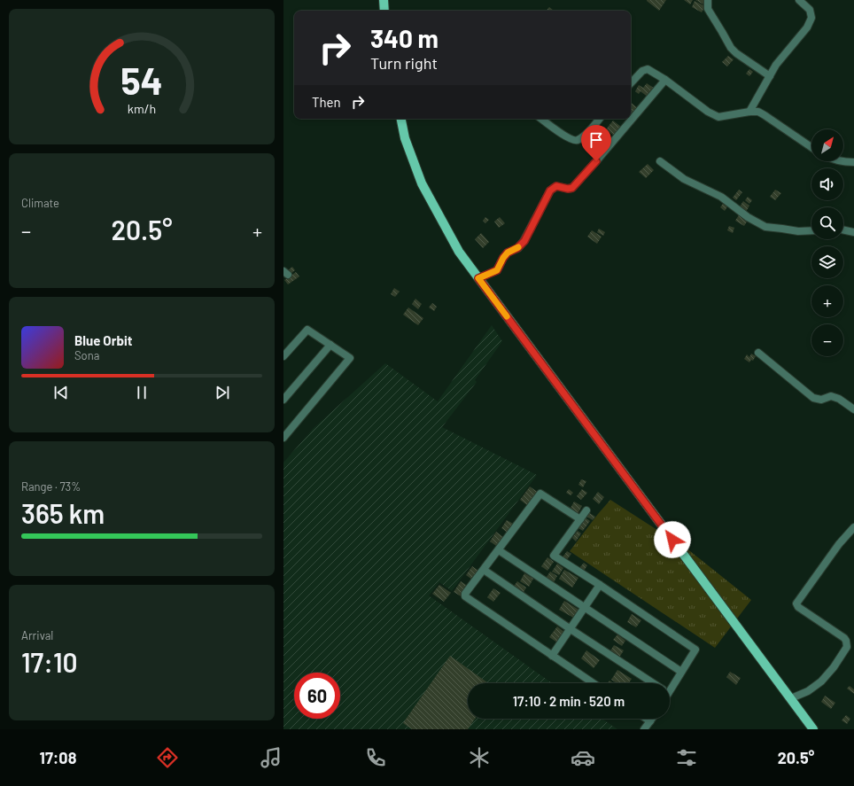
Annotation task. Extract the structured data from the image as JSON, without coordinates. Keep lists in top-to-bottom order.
{
  "north": "top right",
  "page": {
    "turn": ["340 m", "Turn right"],
    "then": "Then",
    "map_buttons": ["+", "−"],
    "tile": [
      "Climate",
      ["Range · 73%", "365 km"],
      ["Arrival", "17:10"]
    ],
    "heat": ["−", "20.5°", "+"],
    "song": ["Blue Orbit", "Sona"],
    "limit": "60",
    "trip": "17:10 · 2 min · 520 m",
    "tabs": ["17:08", "20.5°"],
    "gauge": ["54", "km/h"]
  }
}
